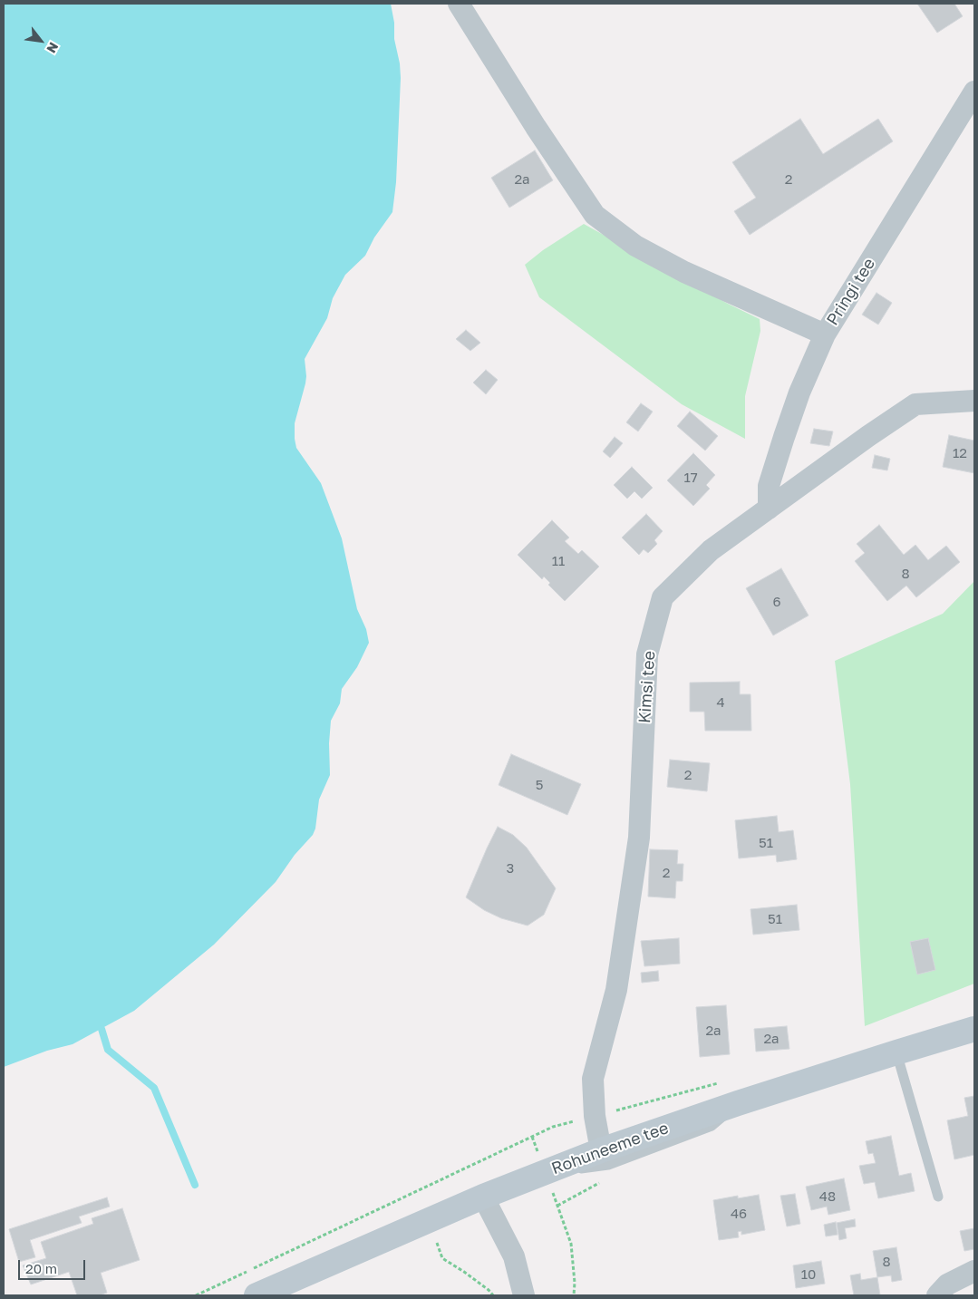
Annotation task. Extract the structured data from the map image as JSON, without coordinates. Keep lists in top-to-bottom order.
{
  "streets": {
    "street": ["Pringi tee", "Kimsi tee", "Rohuneeme tee"]
  },
  "crossings": [
    ["Pringi tee", "Kimsi tee"],
    ["Kimsi tee", "Rohuneeme tee"]
  ],
  "house_numbers": [
    "2a",
    "2",
    "12",
    "17",
    "11",
    "8",
    "6",
    "4",
    "2",
    "5",
    "51",
    "3",
    "2",
    "51",
    "2a",
    "2a",
    "48",
    "46",
    "8",
    "10"
  ],
  "scale_bar": "20 m",
  "north": "bottom right"
}
